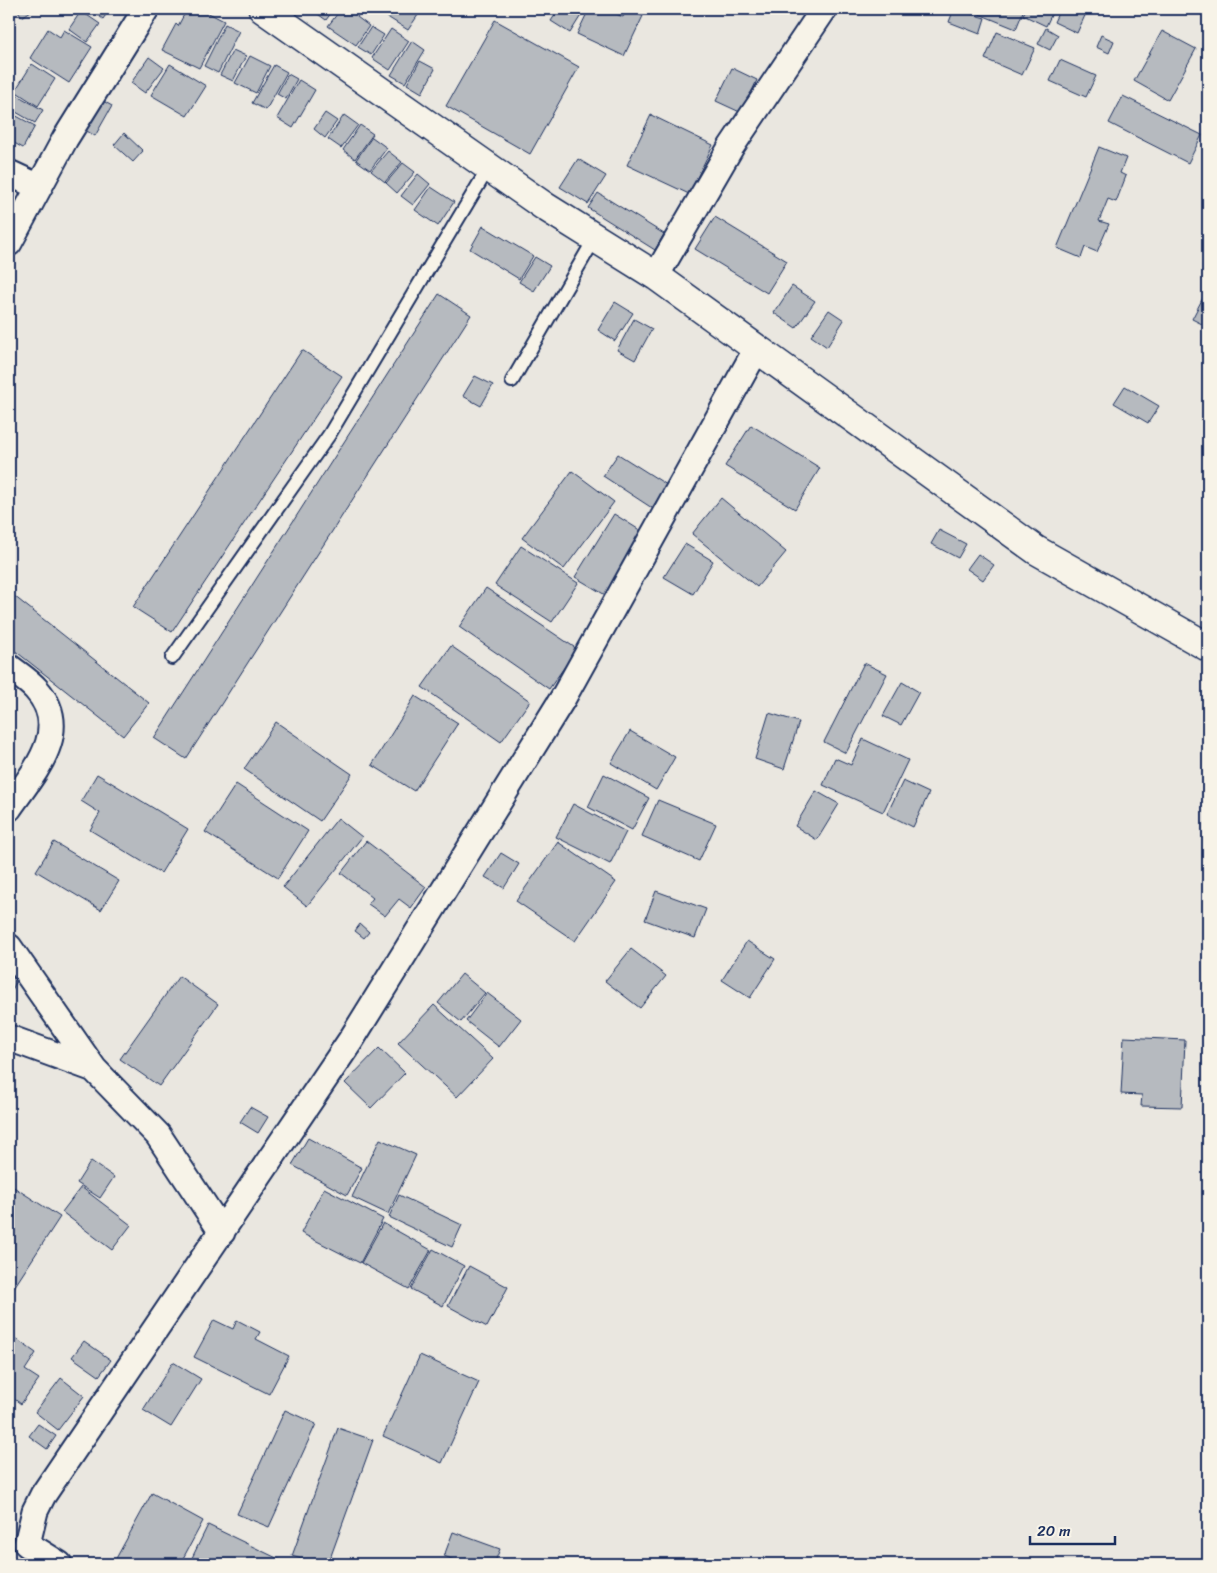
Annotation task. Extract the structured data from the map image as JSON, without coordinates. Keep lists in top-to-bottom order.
{
  "scale_bar": "20 m"
}
